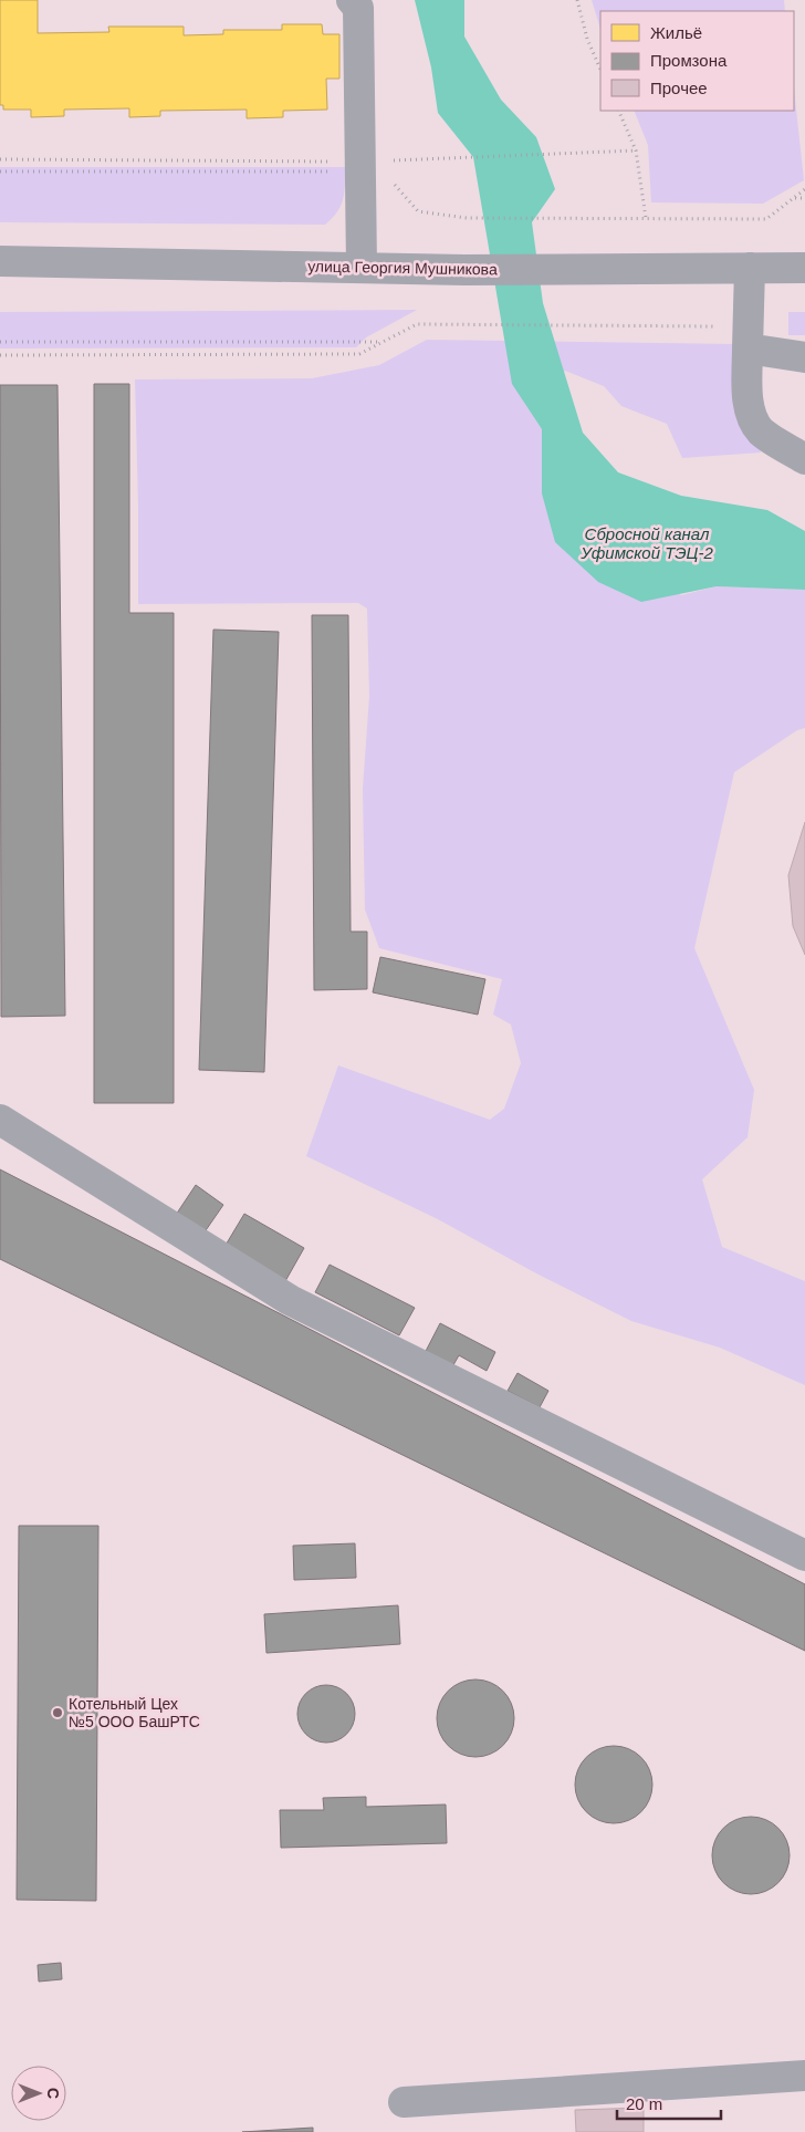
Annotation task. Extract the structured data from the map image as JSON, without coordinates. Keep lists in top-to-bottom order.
{
  "streets": {
    "street": ["улица Георгия Мушникова"]
  },
  "water": ["Сбросной канал Уфимской ТЭЦ-2"],
  "places": ["Котельный Цех №5 ООО БашРТС"],
  "legend": ["Жильё", "Промзона", "Прочее"],
  "scale_bar": "20 m",
  "north": "right"
}
